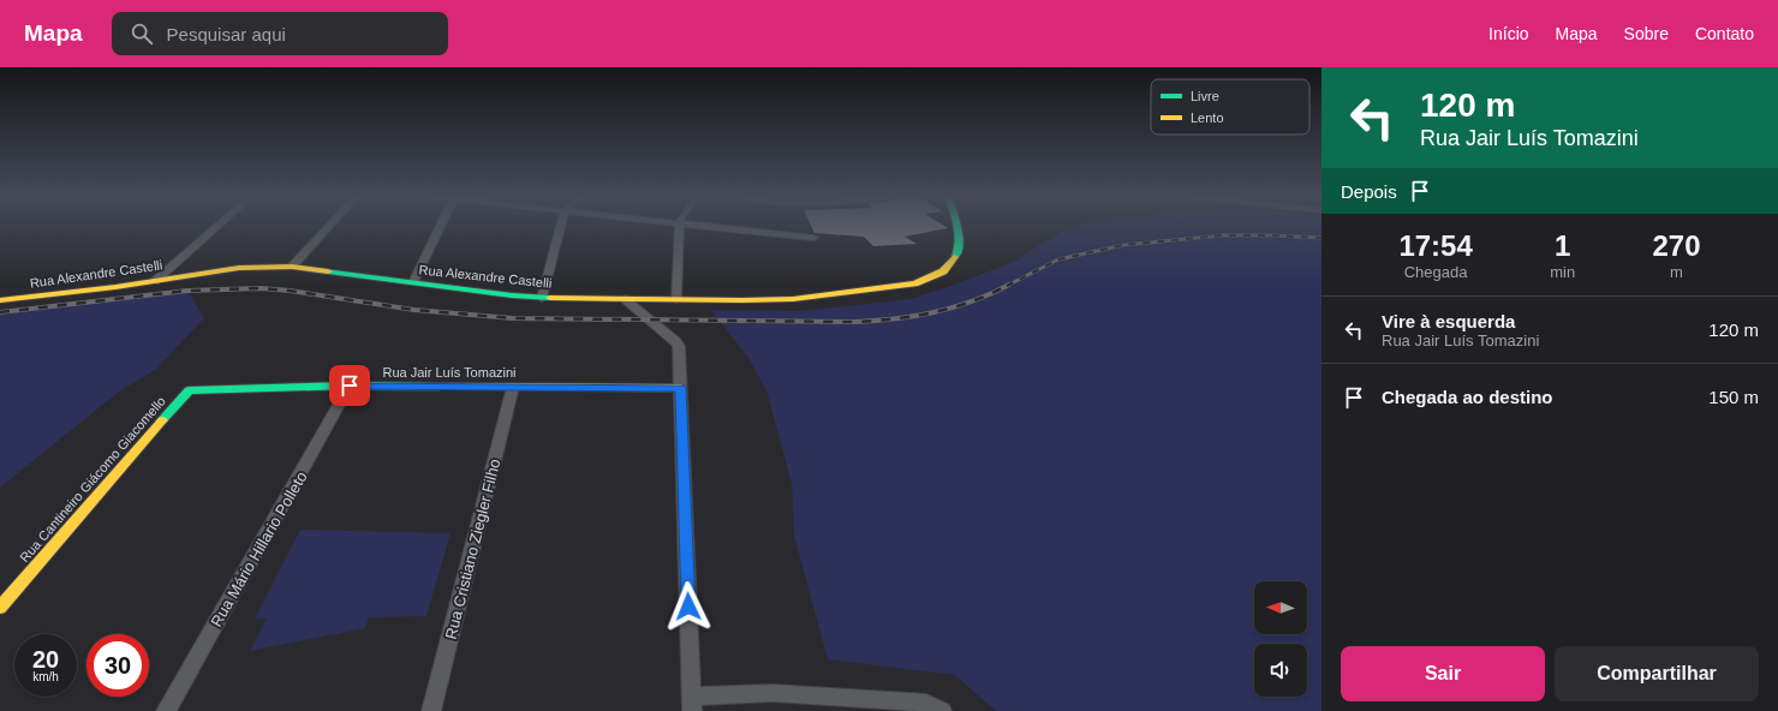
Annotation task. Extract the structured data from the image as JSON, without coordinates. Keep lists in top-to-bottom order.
{
  "streets": {
    "street": [
      "Rua Alexandre Castelli",
      "Rua Jair Luís Tomazini",
      "Rua Cantineiro Giácomo Giacomello",
      "Rua Mário Hillario Polleto",
      "Rua Cristiano Ziegler Filho"
    ]
  },
  "crossings": [
    ["Rua Jair Luís Tomazini", "Rua Cantineiro Giácomo Giacomello"],
    ["Rua Jair Luís Tomazini", "Rua Mário Hillario Polleto"],
    ["Rua Jair Luís Tomazini", "Rua Cristiano Ziegler Filho"]
  ],
  "legend": ["Livre", "Lento"],
  "north": "left",
  "page": {
    "header": "Mapa",
    "search": "Pesquisar aqui",
    "nav": [
      "Início",
      "Mapa",
      "Sobre",
      "Contato"
    ],
    "turn": ["120 m", "Rua Jair Luís Tomazini"],
    "then": "Depois",
    "eta": [
      "17:54",
      "Chegada",
      "1",
      "min",
      "270",
      "m"
    ],
    "list": [
      {
        "name": "Vire à esquerda",
        "note": "Rua Jair Luís Tomazini",
        "value": "120 m"
      },
      {
        "name": "Chegada ao destino",
        "value": "150 m"
      }
    ],
    "speed": "20 km/h",
    "limit": "30",
    "buttons": ["Sair", "Compartilhar"]
  }
}
